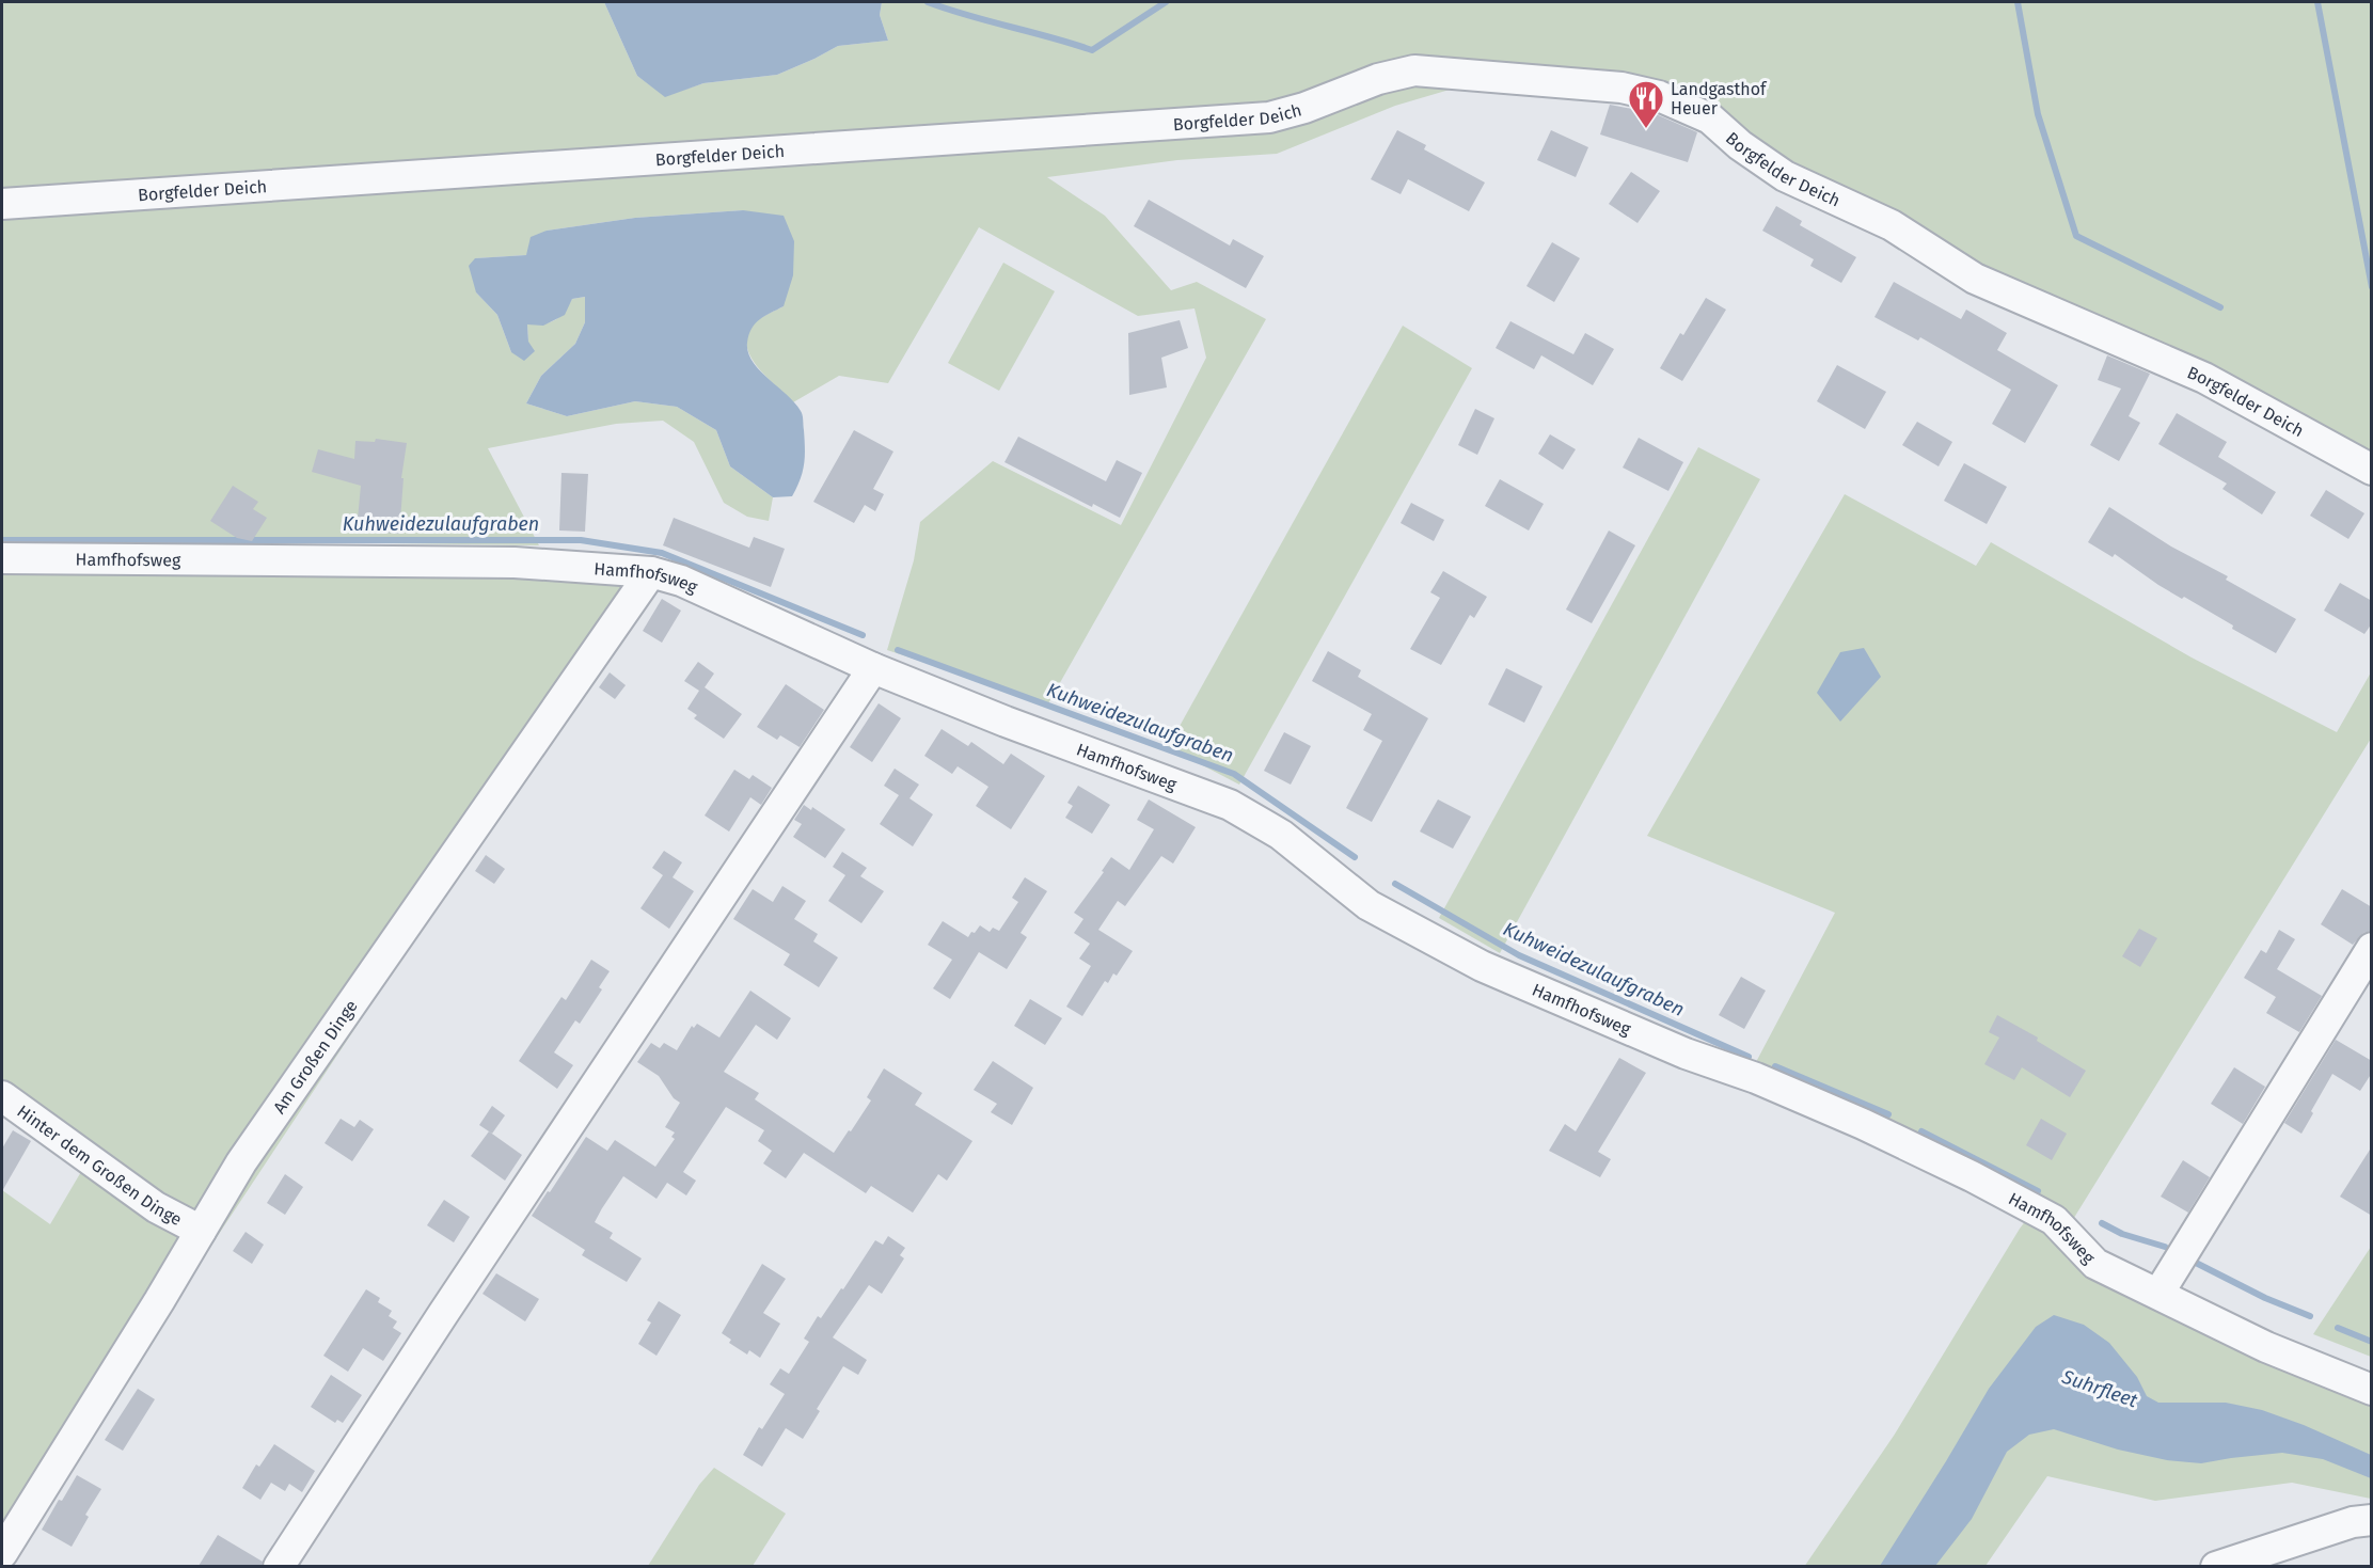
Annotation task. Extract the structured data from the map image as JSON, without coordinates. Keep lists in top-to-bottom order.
{
  "streets": {
    "street": [
      "Borgfelder Deich",
      "Hamfhofsweg",
      "Am Großen Dinge",
      "Hinter dem Großen Dinge"
    ]
  },
  "crossings": [
    ["Hamfhofsweg", "Am Großen Dinge"],
    ["Am Großen Dinge", "Hinter dem Großen Dinge"]
  ],
  "water": ["Kuhweidezulaufgraben", "Suhrfleet"],
  "places": {
    "restaurant": ["Landgasthof Heuer"]
  }
}
